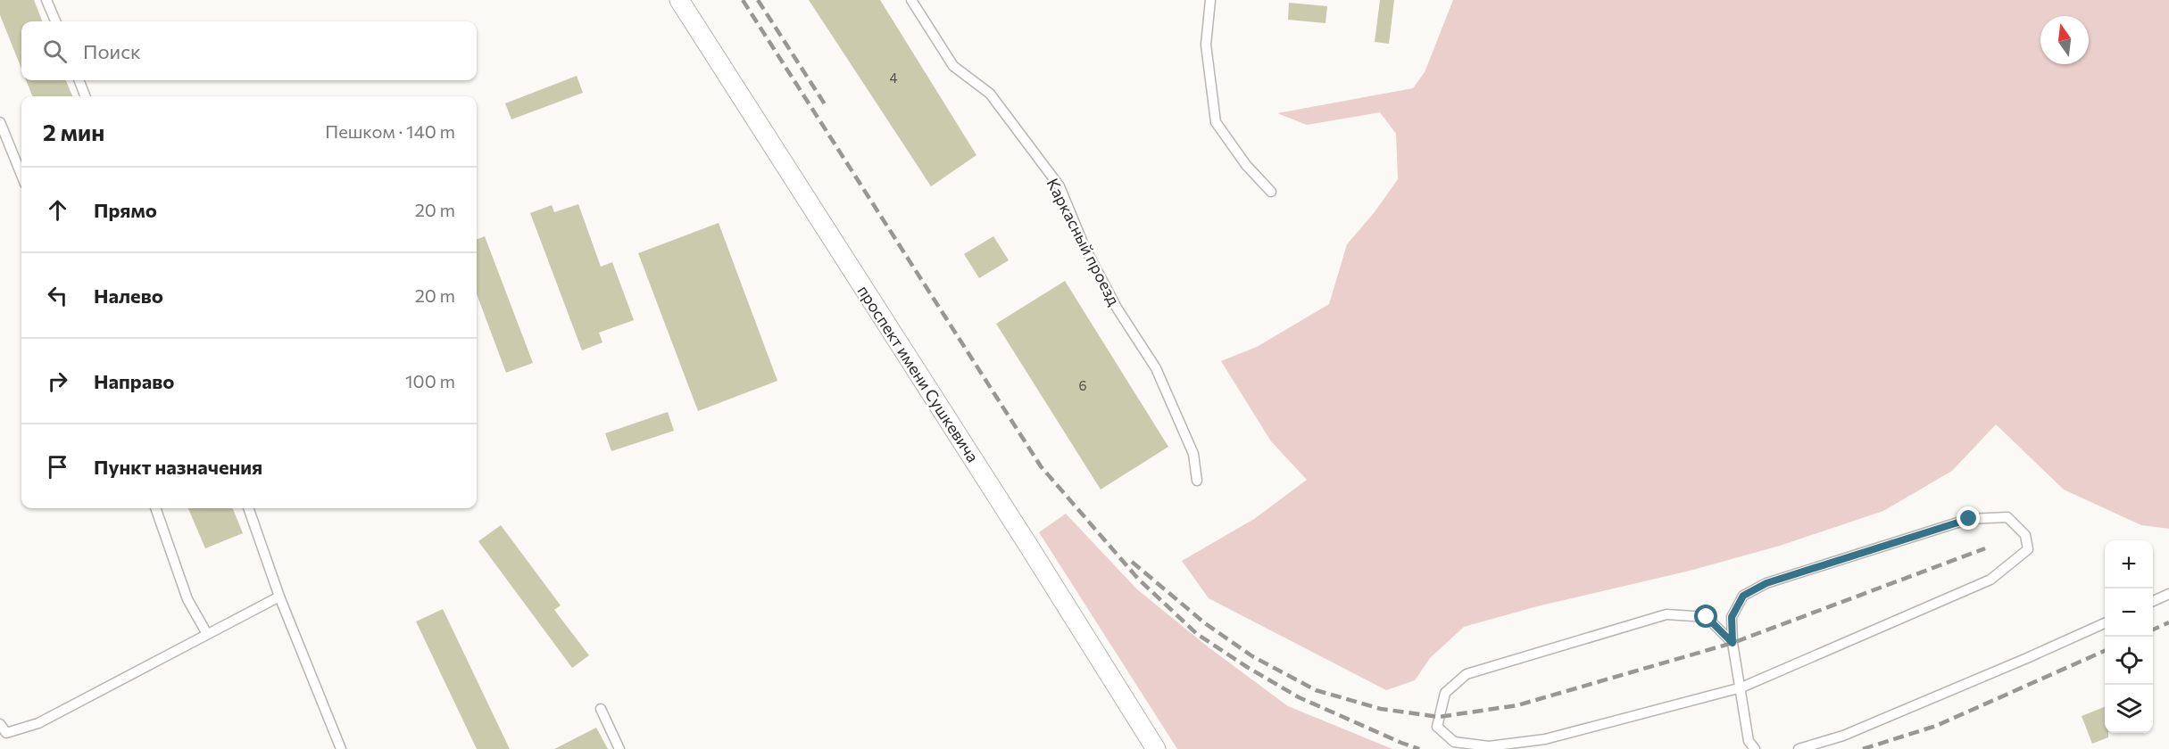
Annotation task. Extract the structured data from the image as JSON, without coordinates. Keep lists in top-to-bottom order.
{
  "streets": {
    "street": ["проспект имени Сушкевича"],
    "lane": ["Каркасный проезд"]
  },
  "house_numbers": ["4", "6"],
  "north": "top",
  "page": {
    "search": "Поиск",
    "heading": ["2 мин", "Пешком · 140 m"],
    "list": [
      ["Прямо", "20 m"],
      ["Налево", "20 m"],
      ["Направо", "100 m"],
      "Пункт назначения"
    ],
    "map_buttons": ["+", "−"]
  }
}
